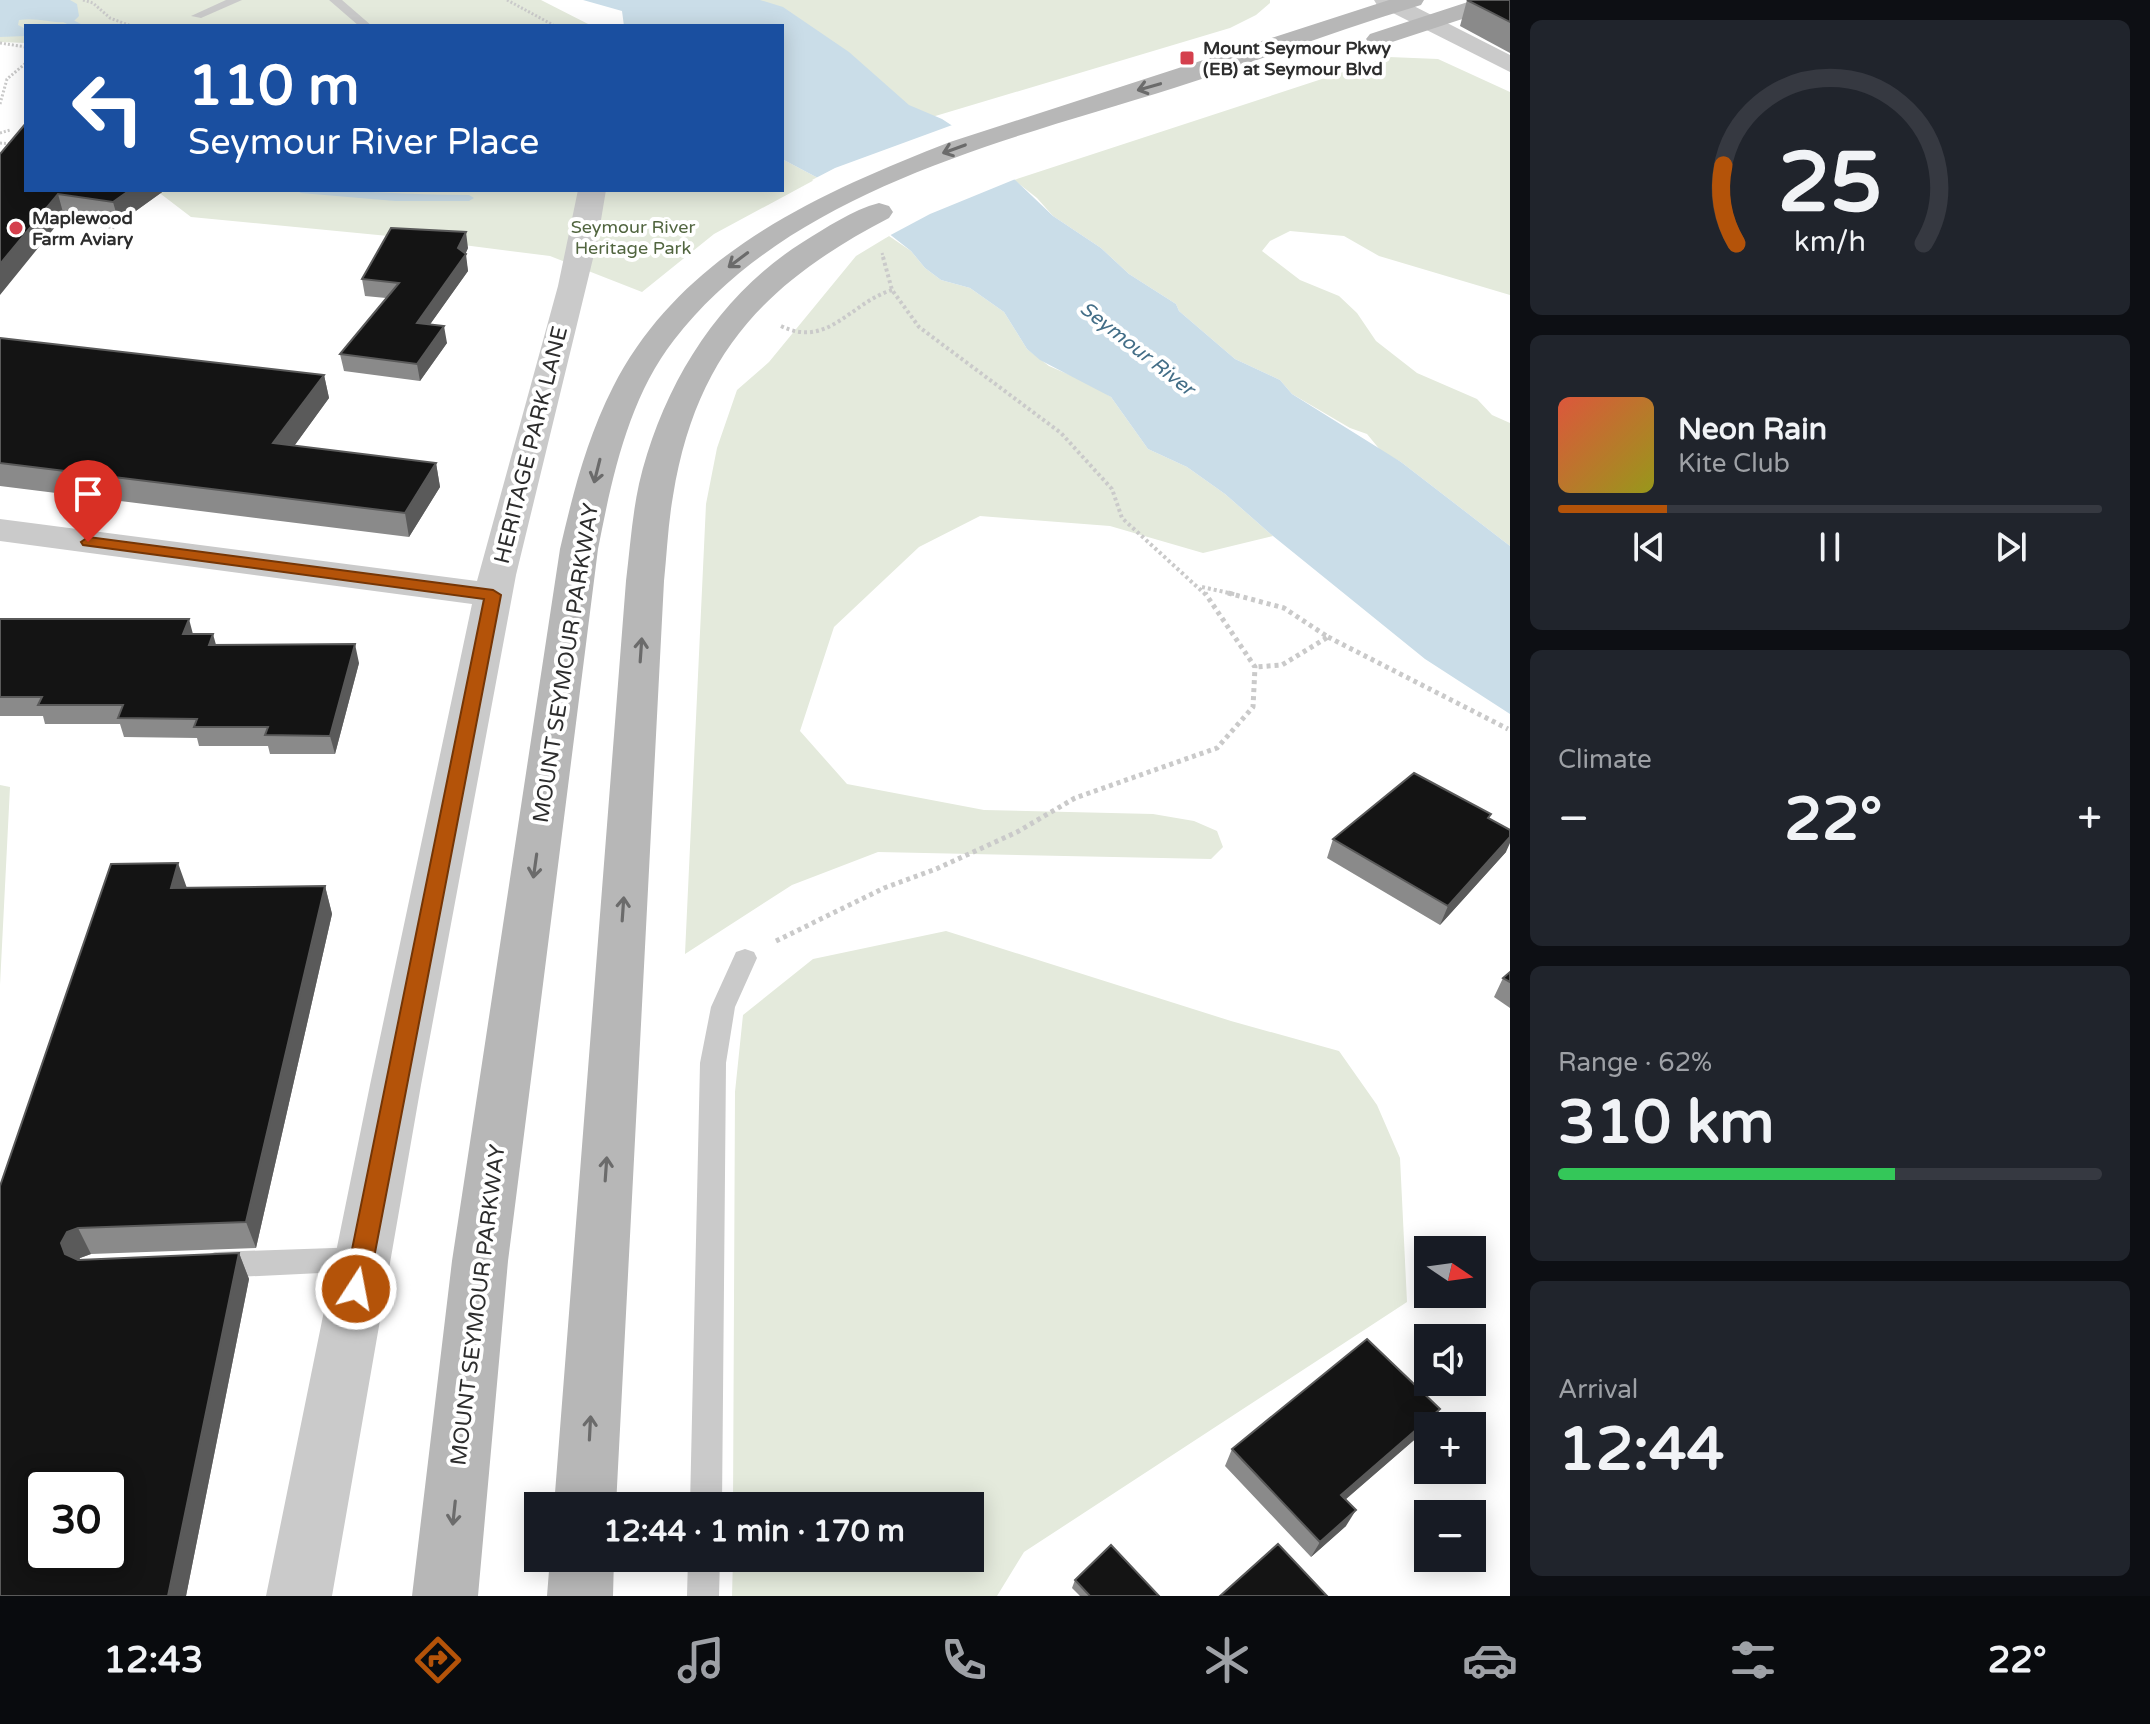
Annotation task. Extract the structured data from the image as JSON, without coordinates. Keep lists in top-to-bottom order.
{
  "streets": {
    "main road": ["MOUNT SEYMOUR PARKWAY"],
    "street": ["HERITAGE PARK LANE"]
  },
  "water": ["Seymour River"],
  "parks": ["Seymour River Heritage Park"],
  "places": {
    "transit": ["Mount Seymour Pkwy (EB) at Seymour Blvd"],
    "other": ["Maplewood Farm Aviary"]
  },
  "north": "right",
  "page": {
    "turn": ["110 m", "Seymour River Place"],
    "song": ["Neon Rain", "Kite Club"],
    "tile": [
      "Climate",
      ["Range · 62%", "310 km"],
      ["Arrival", "12:44"]
    ],
    "heat": ["−", "22°", "+"],
    "map_buttons": ["+", "−"],
    "limit": "30",
    "trip": "12:44 · 1 min · 170 m",
    "tabs": ["12:43", "22°"],
    "gauge": ["25", "km/h"]
  }
}
